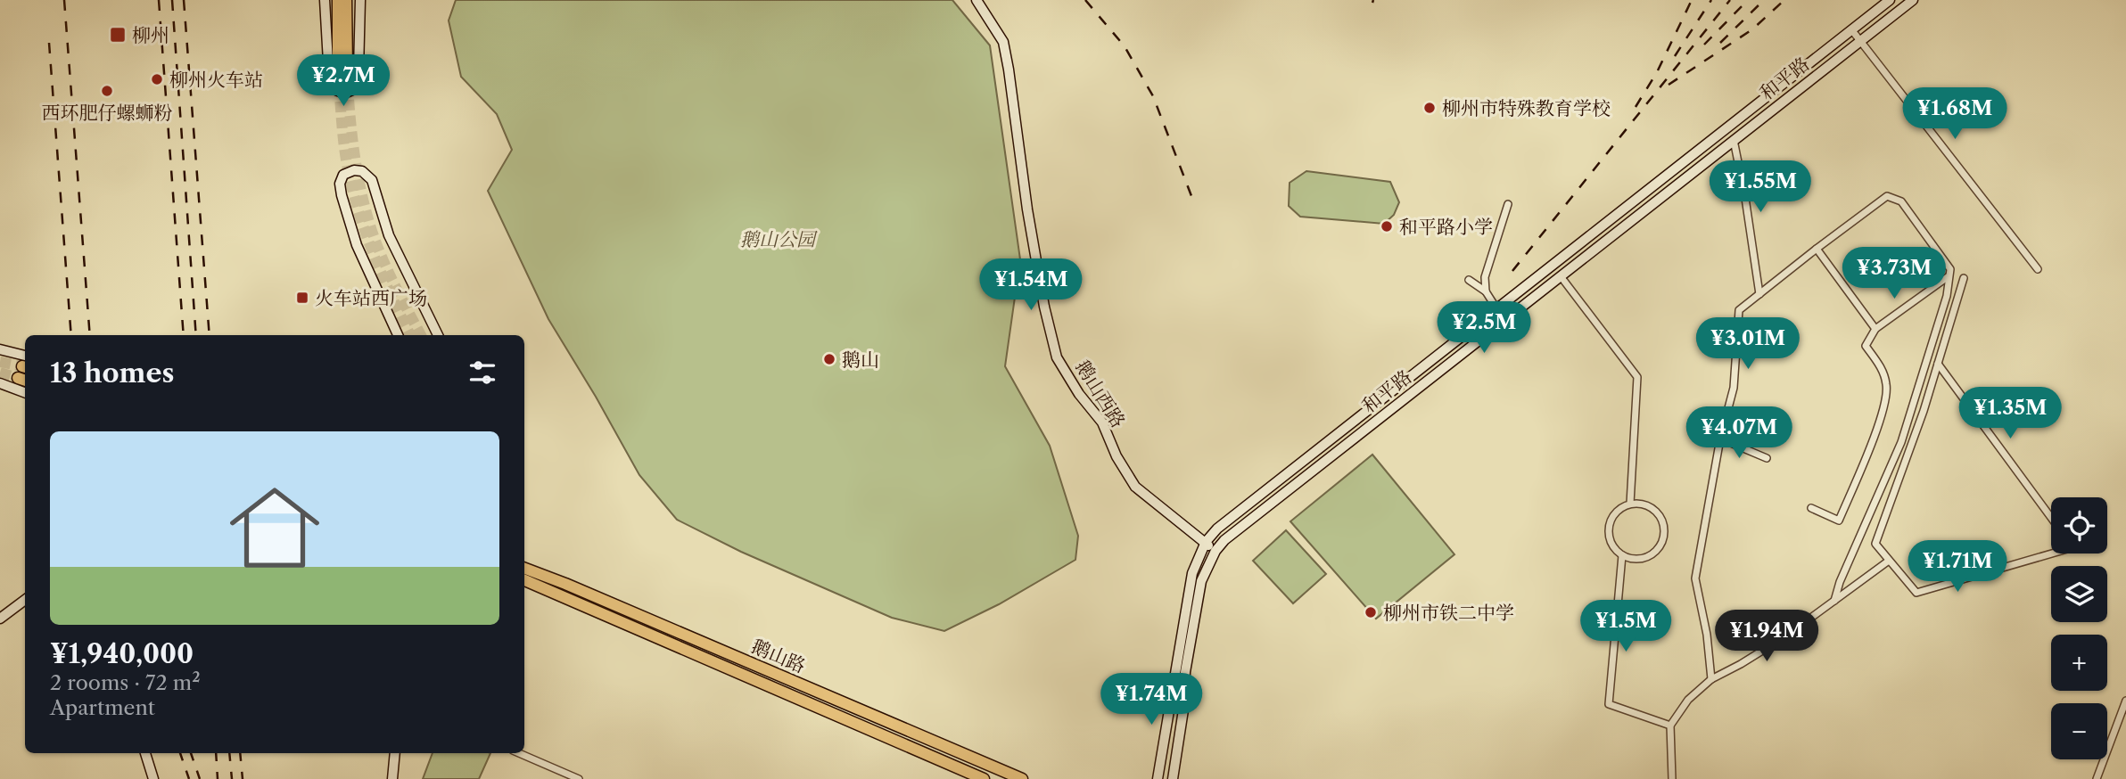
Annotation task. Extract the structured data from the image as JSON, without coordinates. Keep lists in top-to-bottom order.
{
  "streets": {
    "main road": ["和平路", "鹅山西路", "鹅山路"]
  },
  "crossings": [
    ["和平路", "鹅山西路"]
  ],
  "parks": ["鹅山公园"],
  "places": {
    "transit": ["柳州", "火车站西广场"],
    "other": [
      "柳州火车站",
      "西环肥仔螺蛳粉",
      "柳州市特殊教育学校",
      "和平路小学",
      "鹅山",
      "柳州市铁二中学"
    ]
  },
  "page": {
    "price": [
      "¥2.7M",
      "¥1.68M",
      "¥1.55M",
      "¥3.73M",
      "¥1.54M",
      "¥2.5M",
      "¥3.01M",
      "¥1.35M",
      "¥4.07M",
      "¥1.71M",
      "¥1.5M",
      "¥1.94M",
      "¥1.74M"
    ],
    "heading": "13 homes",
    "list": [
      {
        "name": "¥1,940,000",
        "note": "2 rooms · 72 m² · Apartment"
      }
    ],
    "map_buttons": ["+", "−"]
  }
}
